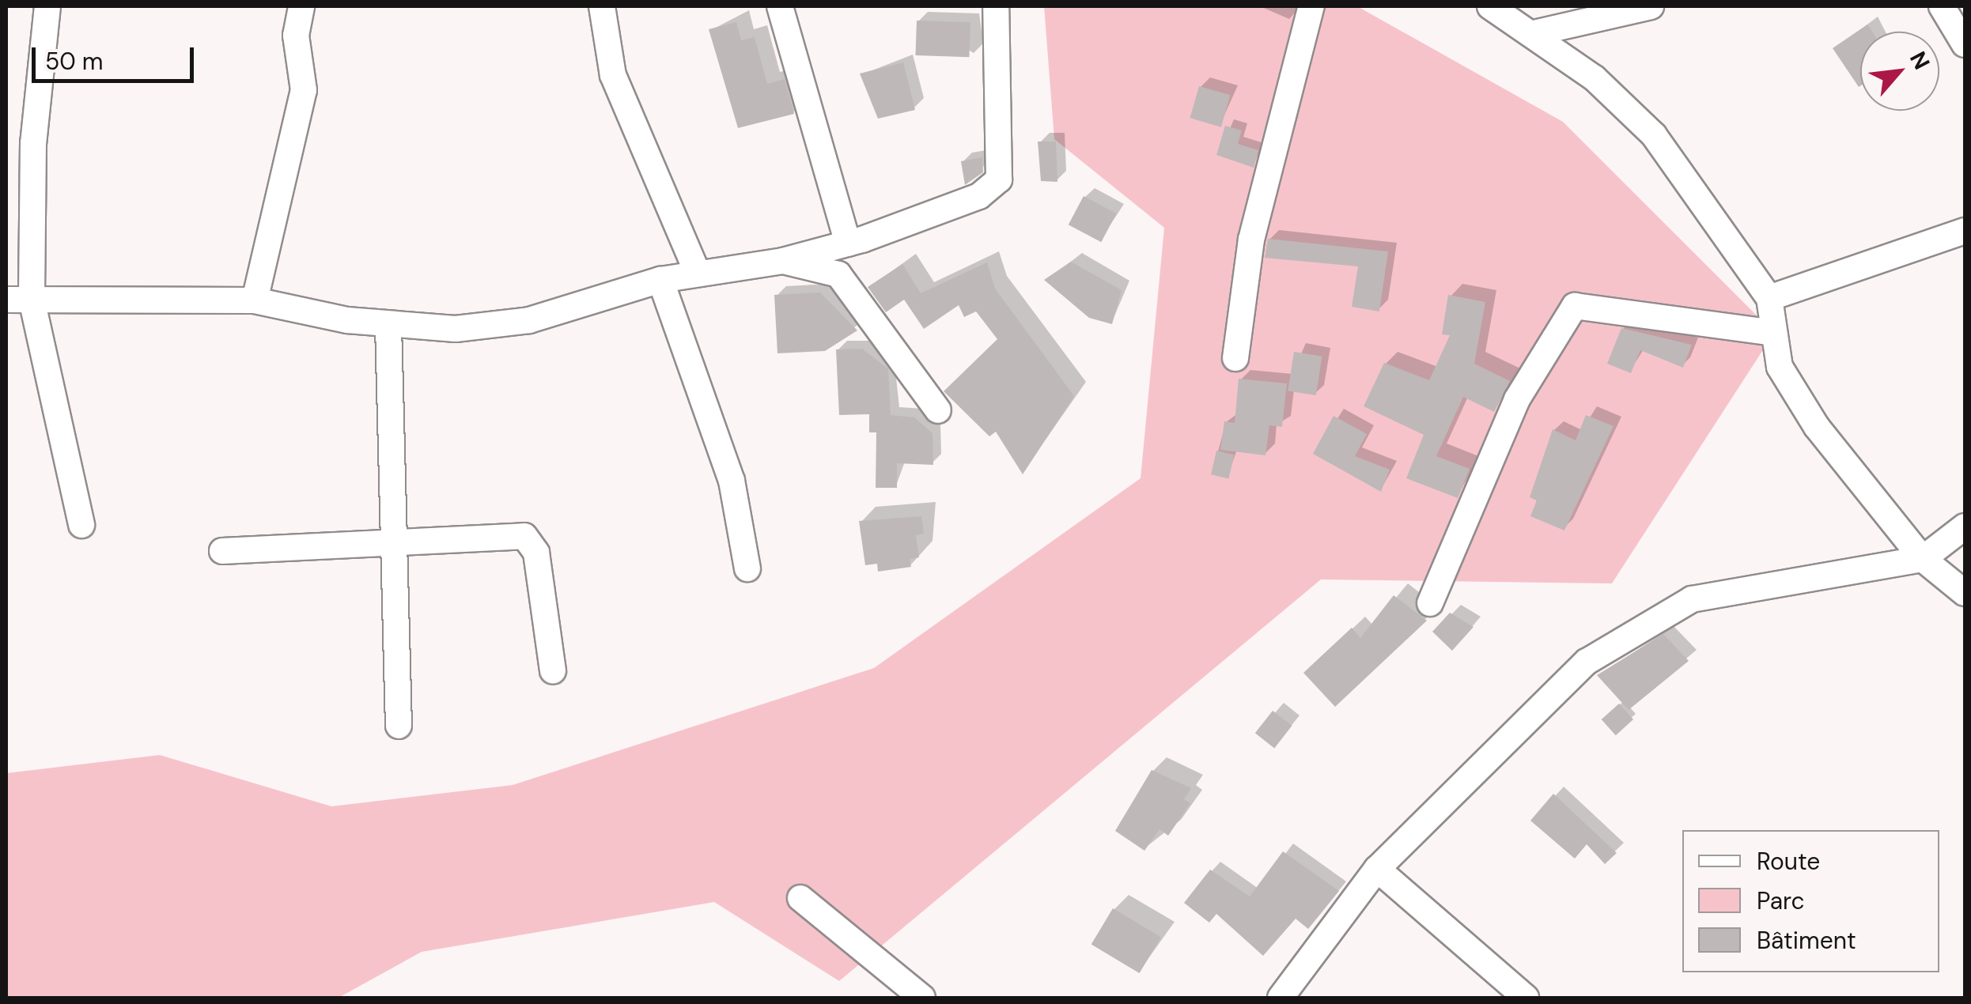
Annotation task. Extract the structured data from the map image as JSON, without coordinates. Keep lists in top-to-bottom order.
{
  "legend": ["Route", "Parc", "Bâtiment"],
  "scale_bar": "50 m",
  "north": "top right"
}
